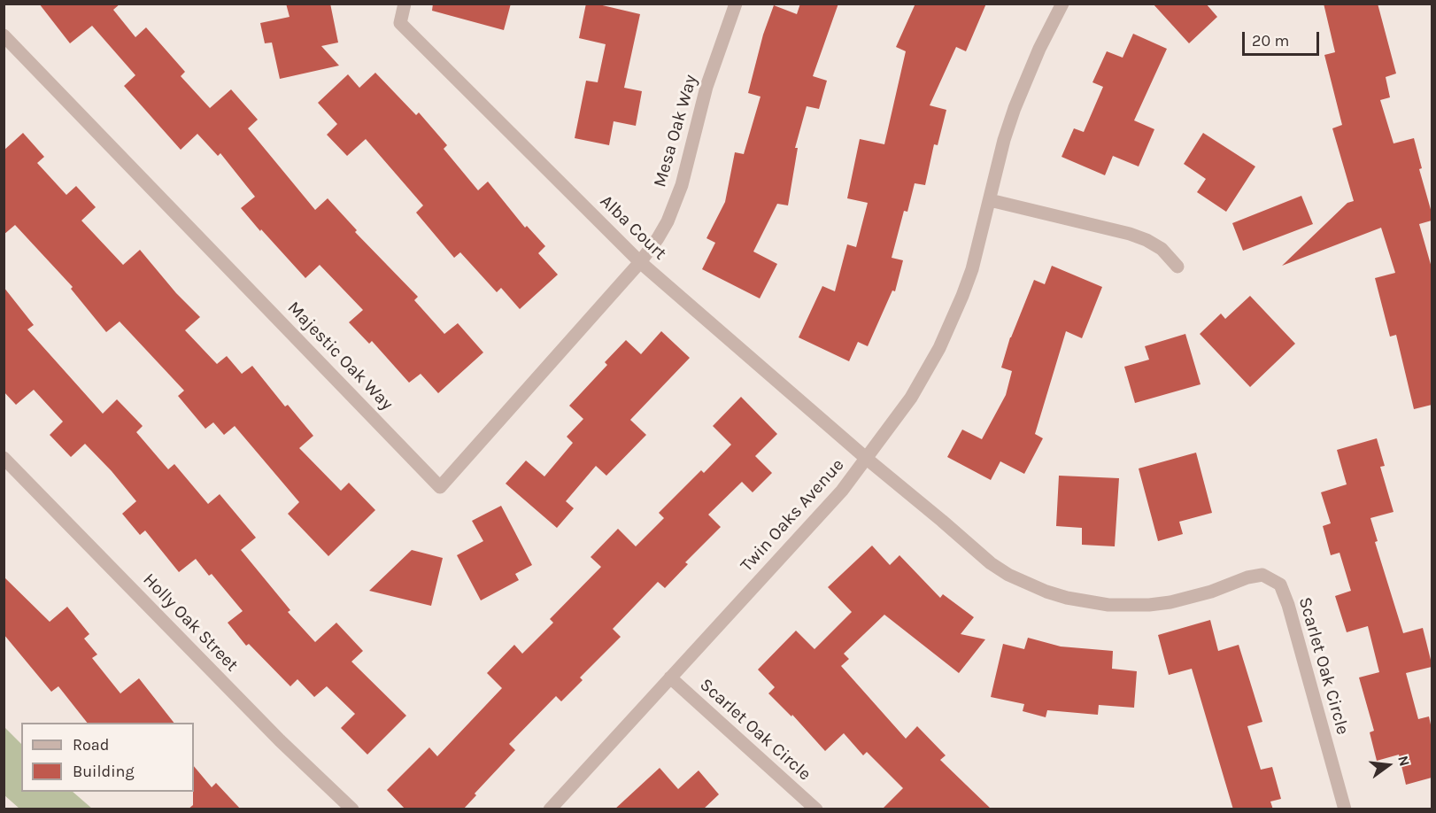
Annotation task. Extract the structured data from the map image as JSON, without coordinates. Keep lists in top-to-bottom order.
{
  "streets": {
    "street": [
      "Mesa Oak Way",
      "Alba Court",
      "Majestic Oak Way",
      "Twin Oaks Avenue",
      "Holly Oak Street",
      "Scarlet Oak Circle"
    ]
  },
  "crossings": [
    ["Mesa Oak Way", "Alba Court"],
    ["Mesa Oak Way", "Majestic Oak Way"],
    ["Alba Court", "Majestic Oak Way"],
    ["Alba Court", "Twin Oaks Avenue"],
    ["Alba Court", "Scarlet Oak Circle"],
    ["Twin Oaks Avenue", "Scarlet Oak Circle"]
  ],
  "legend": ["Road", "Building"],
  "scale_bar": "20 m",
  "north": "right"
}
